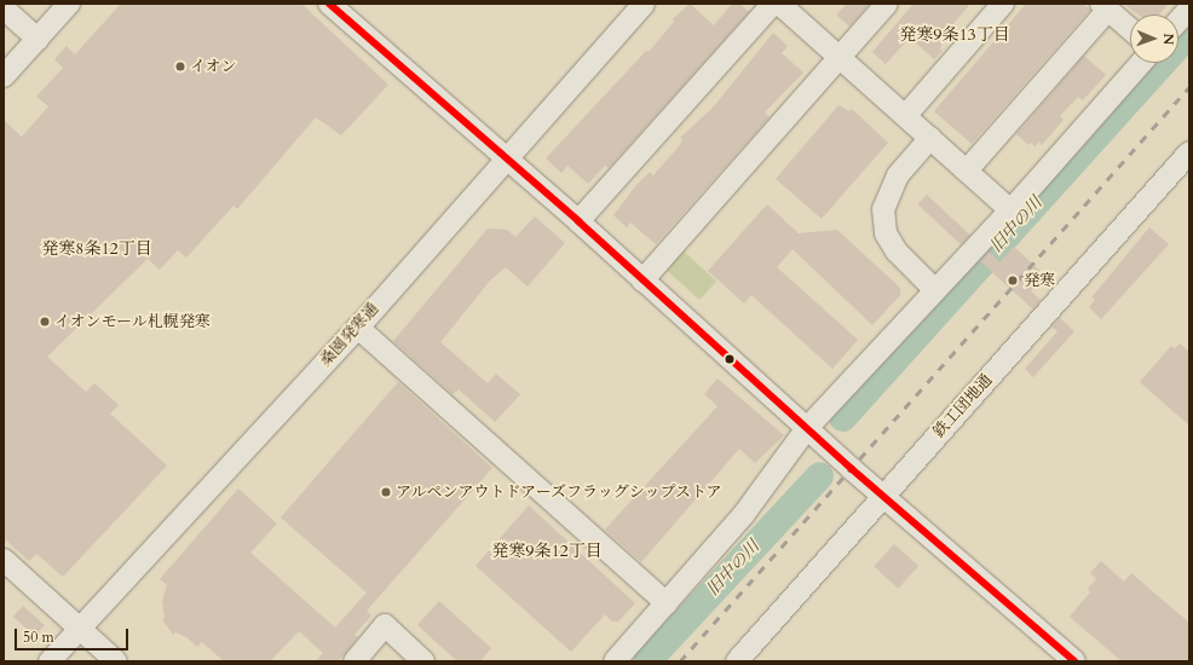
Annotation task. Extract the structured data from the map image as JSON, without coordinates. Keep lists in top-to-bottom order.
{
  "streets": {
    "street": ["桑園発寒通", "鉄工団地通"]
  },
  "districts": ["発寒9条13丁目", "発寒8条12丁目", "発寒9条12丁目"],
  "water": ["旧中の川"],
  "places": [
    "イオン",
    "発寒",
    "イオンモール札幌発寒",
    "アルペンアウトドアーズフラッグシップストア"
  ],
  "scale_bar": "50 m",
  "north": "right"
}
